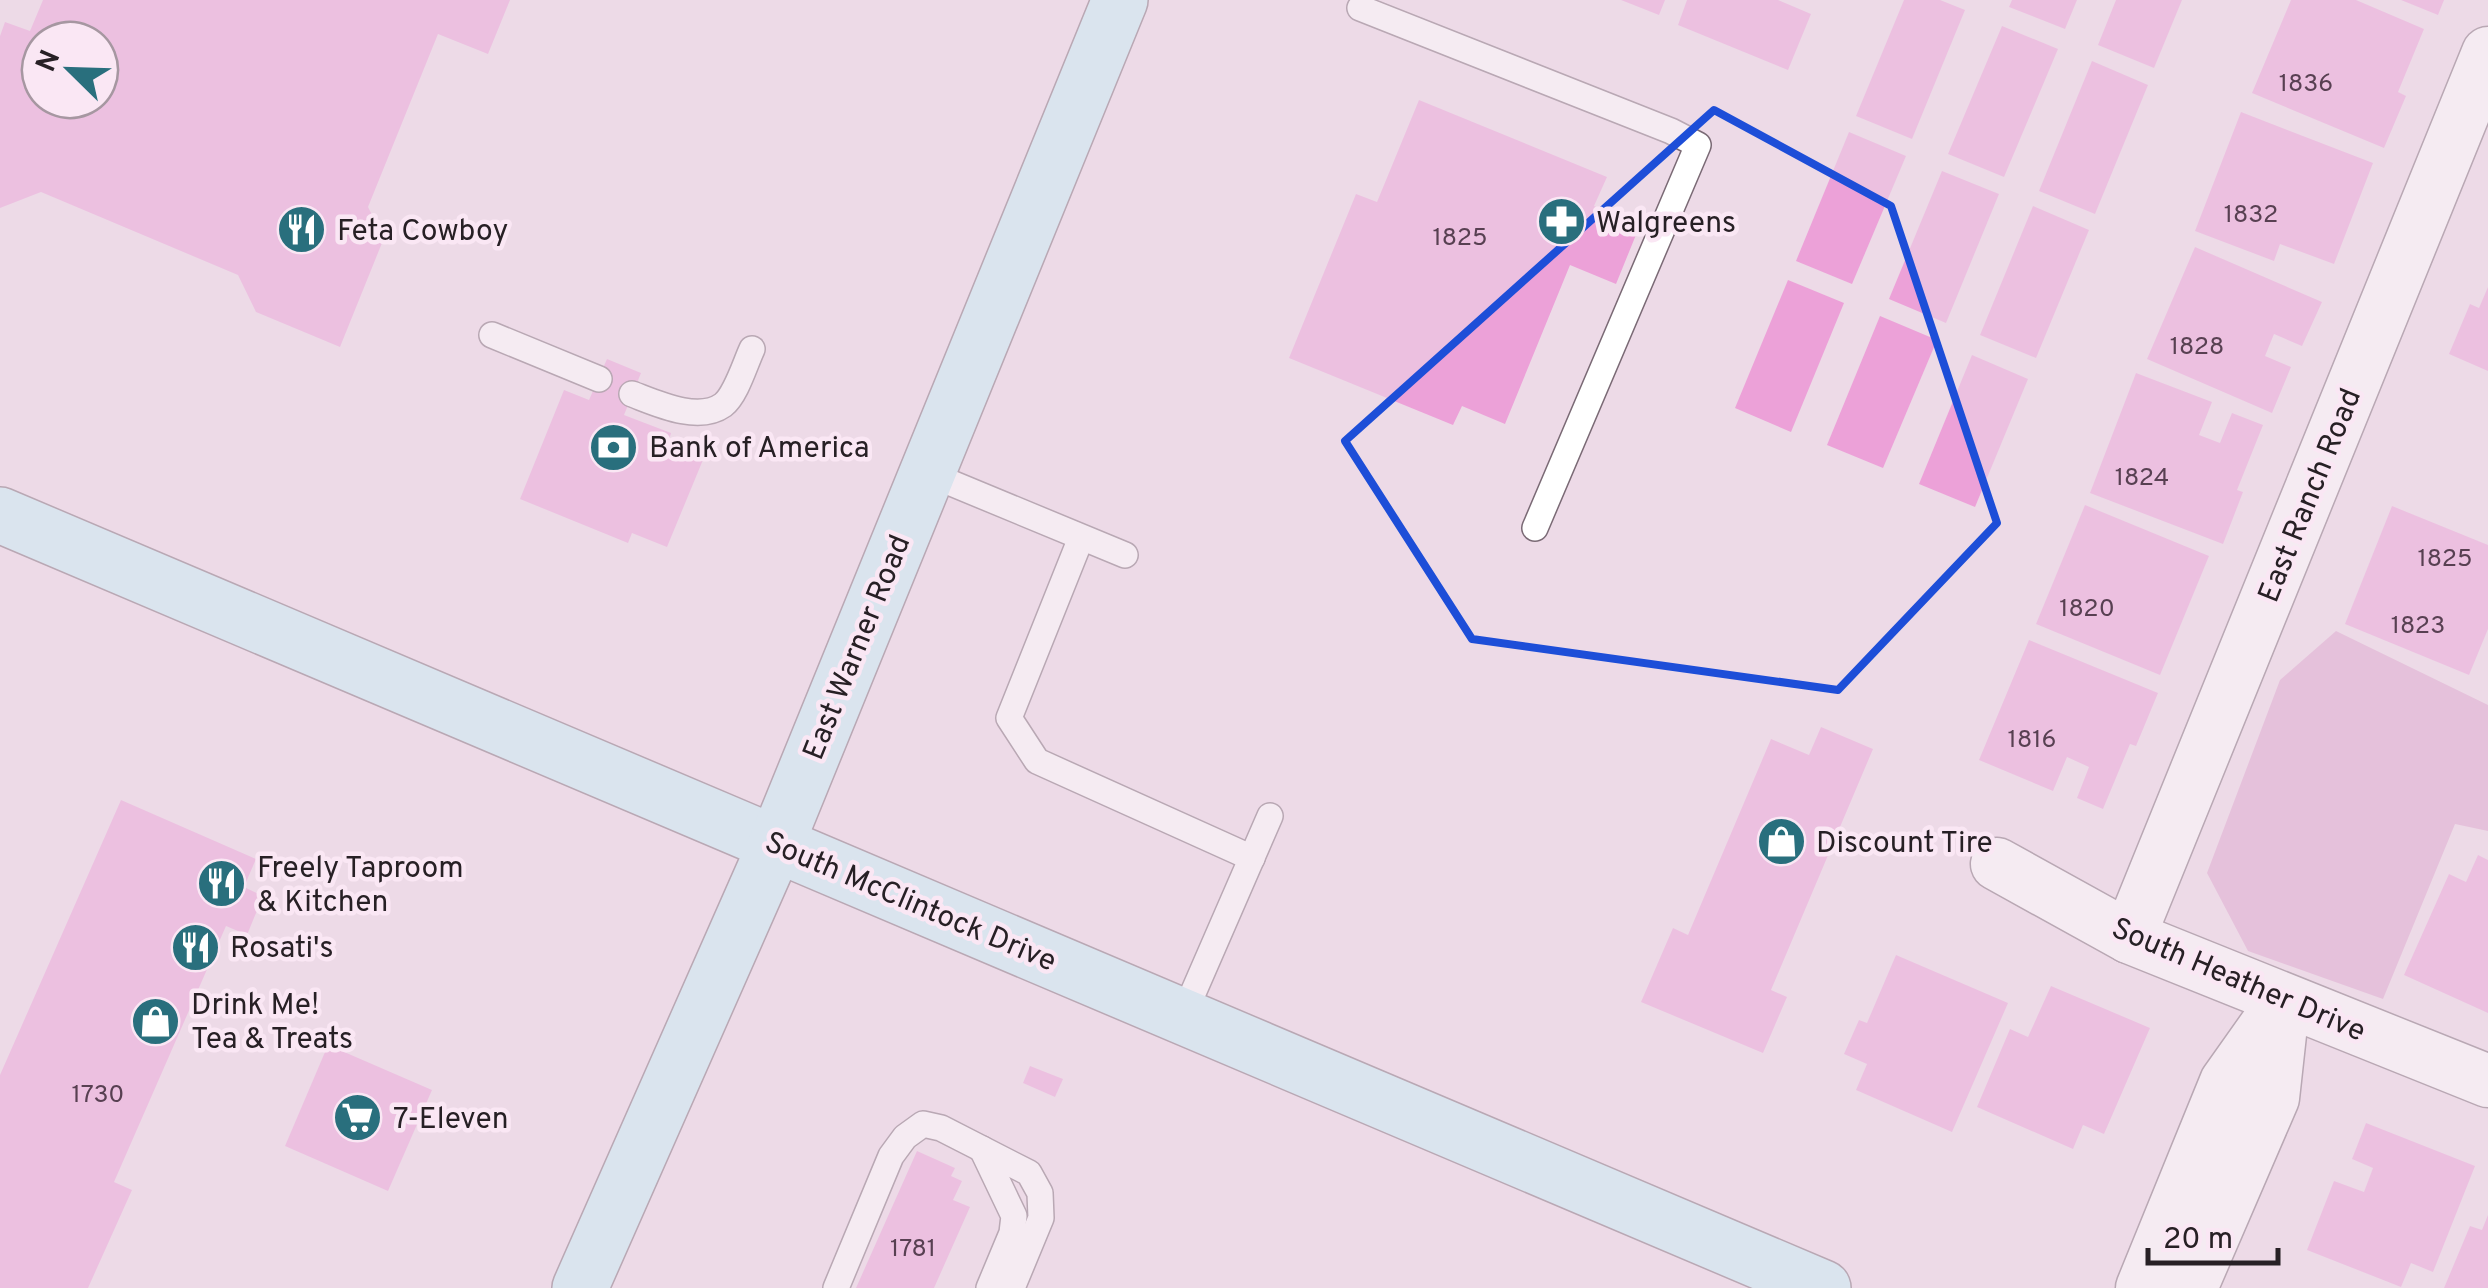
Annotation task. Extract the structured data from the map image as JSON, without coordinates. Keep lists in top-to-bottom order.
{
  "streets": {
    "main road": ["East Warner Road", "South McClintock Drive"],
    "street": ["East Ranch Road", "South Heather Drive"]
  },
  "crossings": [
    ["East Ranch Road", "South Heather Drive"],
    ["East Warner Road", "South McClintock Drive"]
  ],
  "places": {
    "pharmacy": ["Walgreens"],
    "restaurant": ["Feta Cowboy", "Freely Taproom & Kitchen", "Rosati's"],
    "bank": ["Bank of America"],
    "shop": ["Discount Tire", "Drink Me! Tea & Treats"],
    "supermarket": ["7-Eleven"]
  },
  "house_numbers": [
    "1836",
    "1832",
    "1825",
    "1828",
    "1824",
    "1825",
    "1820",
    "1823",
    "1816",
    "1730",
    "1781"
  ],
  "scale_bar": "20 m",
  "north": "top left"
}
